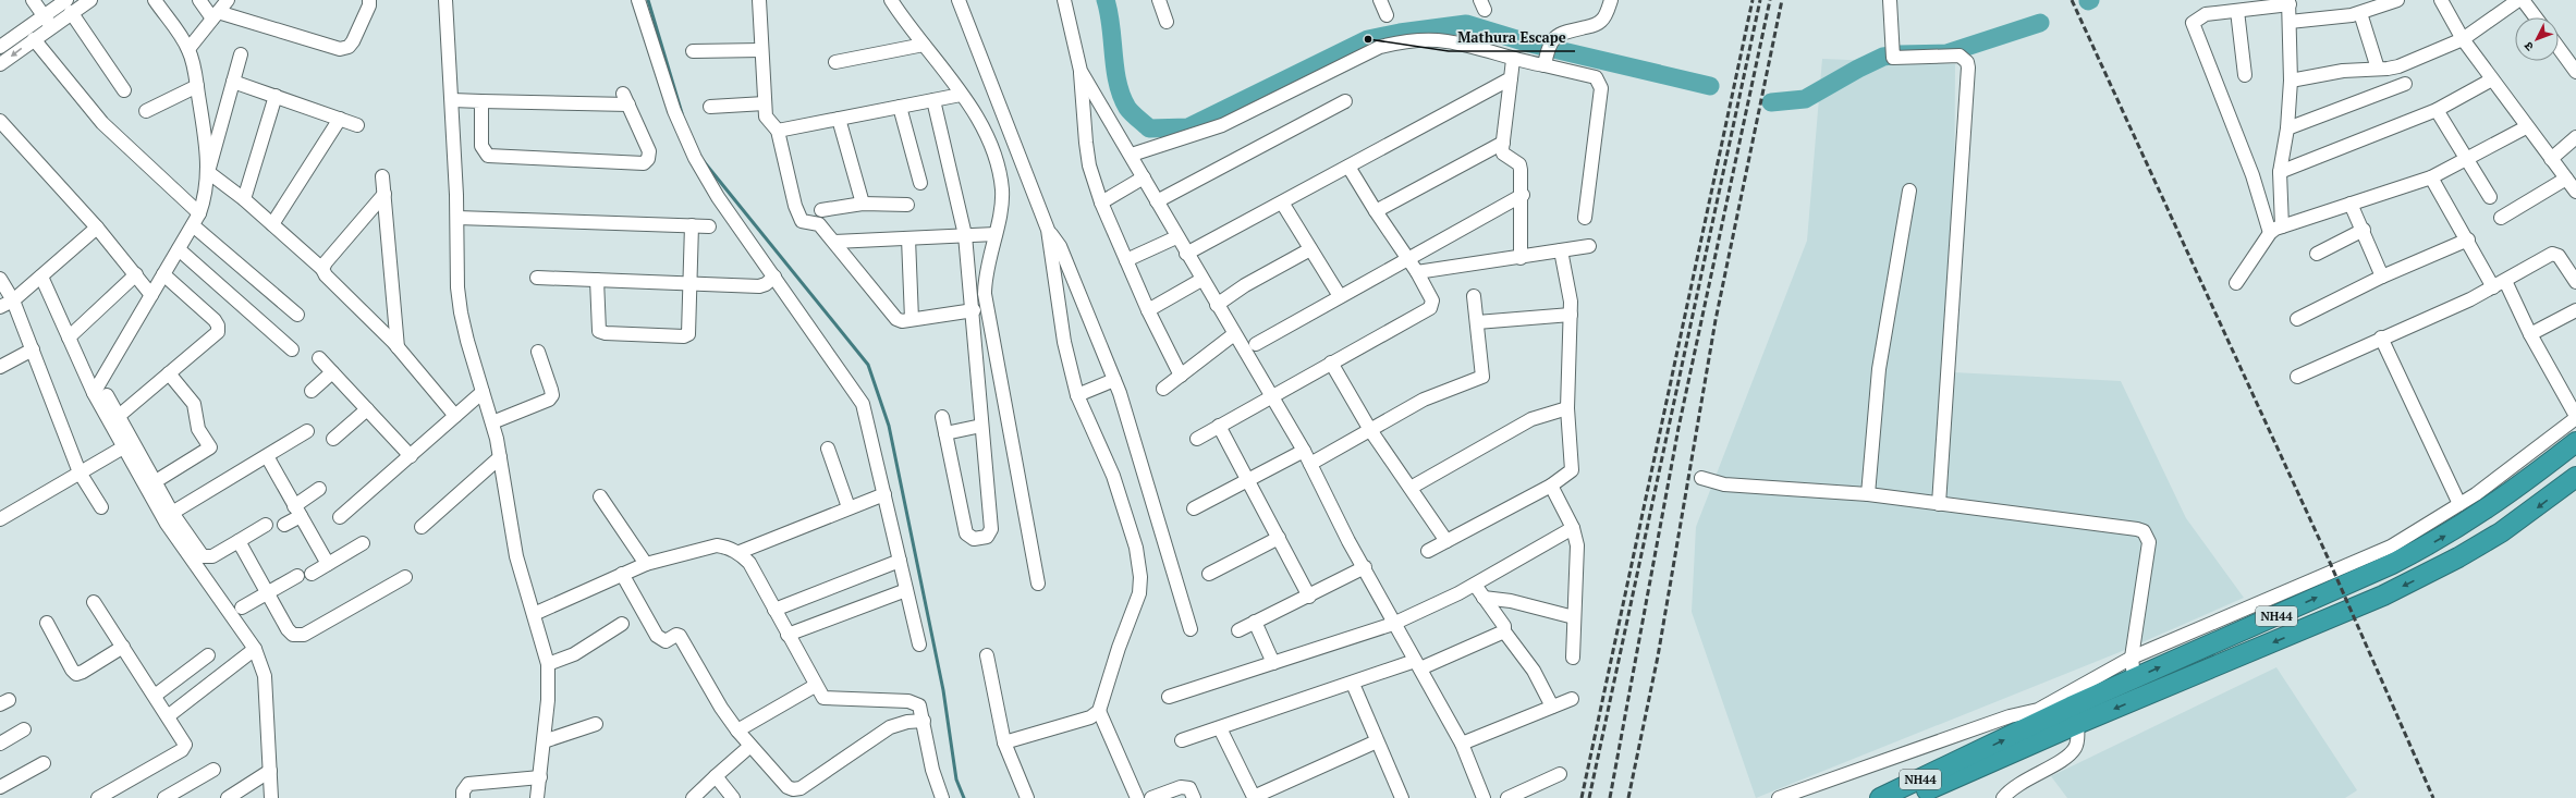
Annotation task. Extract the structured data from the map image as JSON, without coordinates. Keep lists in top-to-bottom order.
{
  "streets": {
    "highway": ["NH44"]
  },
  "places": ["Mathura Escape"],
  "north": "bottom left"
}
